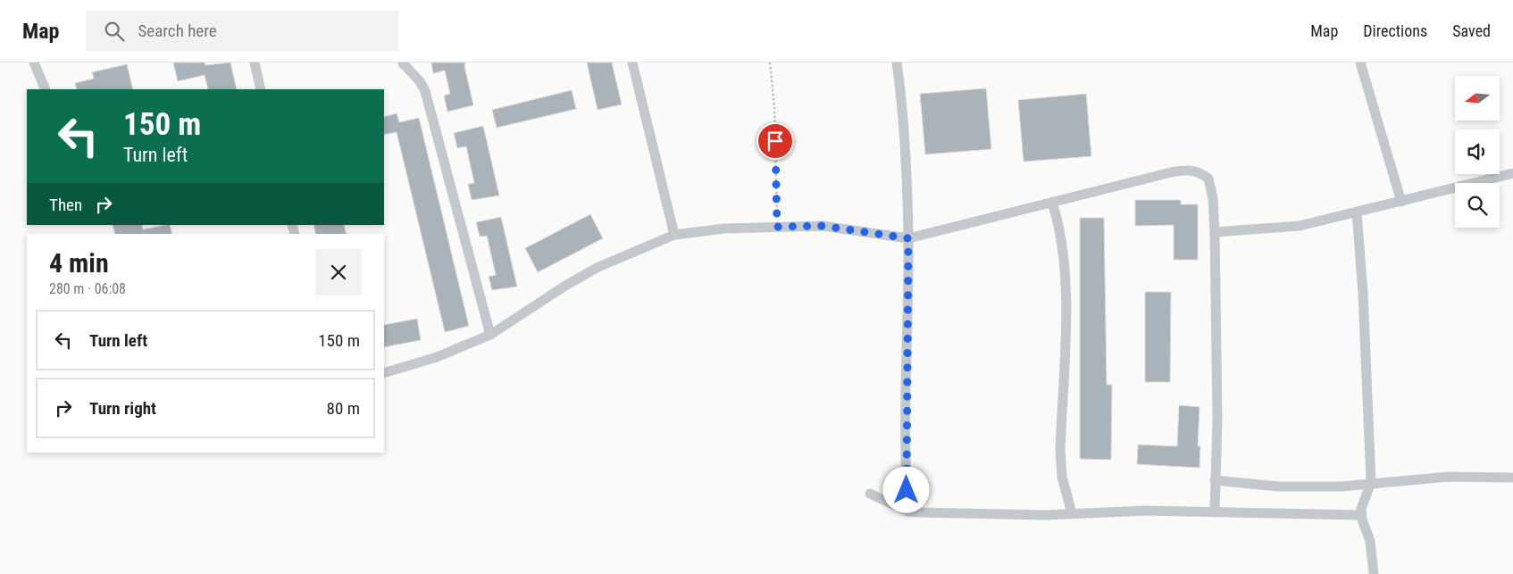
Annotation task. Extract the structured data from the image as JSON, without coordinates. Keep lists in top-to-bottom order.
{
  "north": "left",
  "page": {
    "header": "Map",
    "search": "Search here",
    "nav": ["Map", "Directions", "Saved"],
    "turn": ["150 m", "Turn left"],
    "then": "Then",
    "heading": ["4 min", "280 m · 06:08"],
    "list": [
      {
        "name": "Turn left",
        "value": "150 m"
      },
      {
        "name": "Turn right",
        "value": "80 m"
      }
    ]
  }
}
